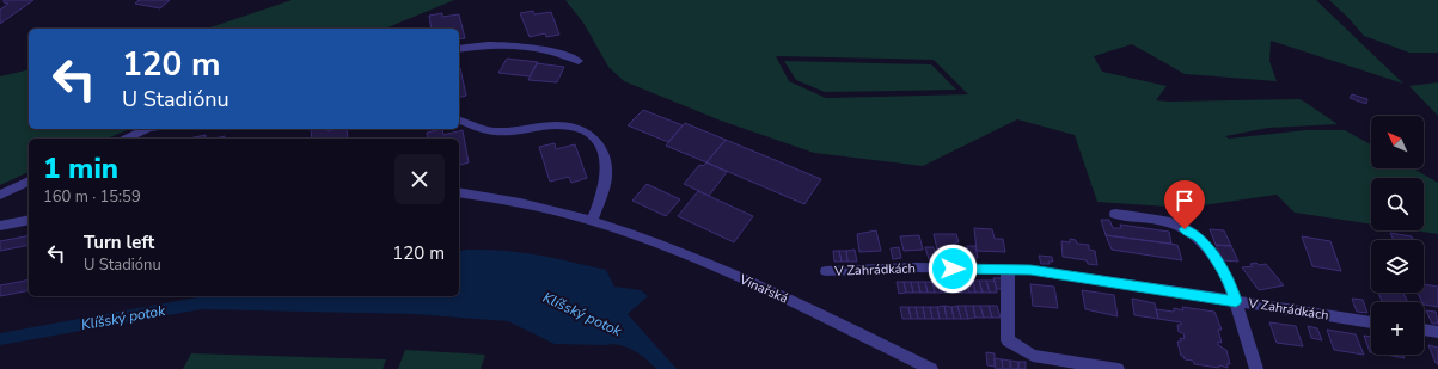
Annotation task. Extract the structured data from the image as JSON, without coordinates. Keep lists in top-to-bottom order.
{
  "streets": {
    "street": ["V Zahrádkách", "Vinařská"]
  },
  "water": ["Klíšský potok"],
  "north": "top left",
  "page": {
    "turn": ["120 m", "U Stadiónu"],
    "map_buttons": "+",
    "heading": ["1 min", "160 m · 15:59"],
    "list": [
      {
        "name": "Turn left",
        "note": "U Stadiónu",
        "value": "120 m"
      }
    ]
  }
}
